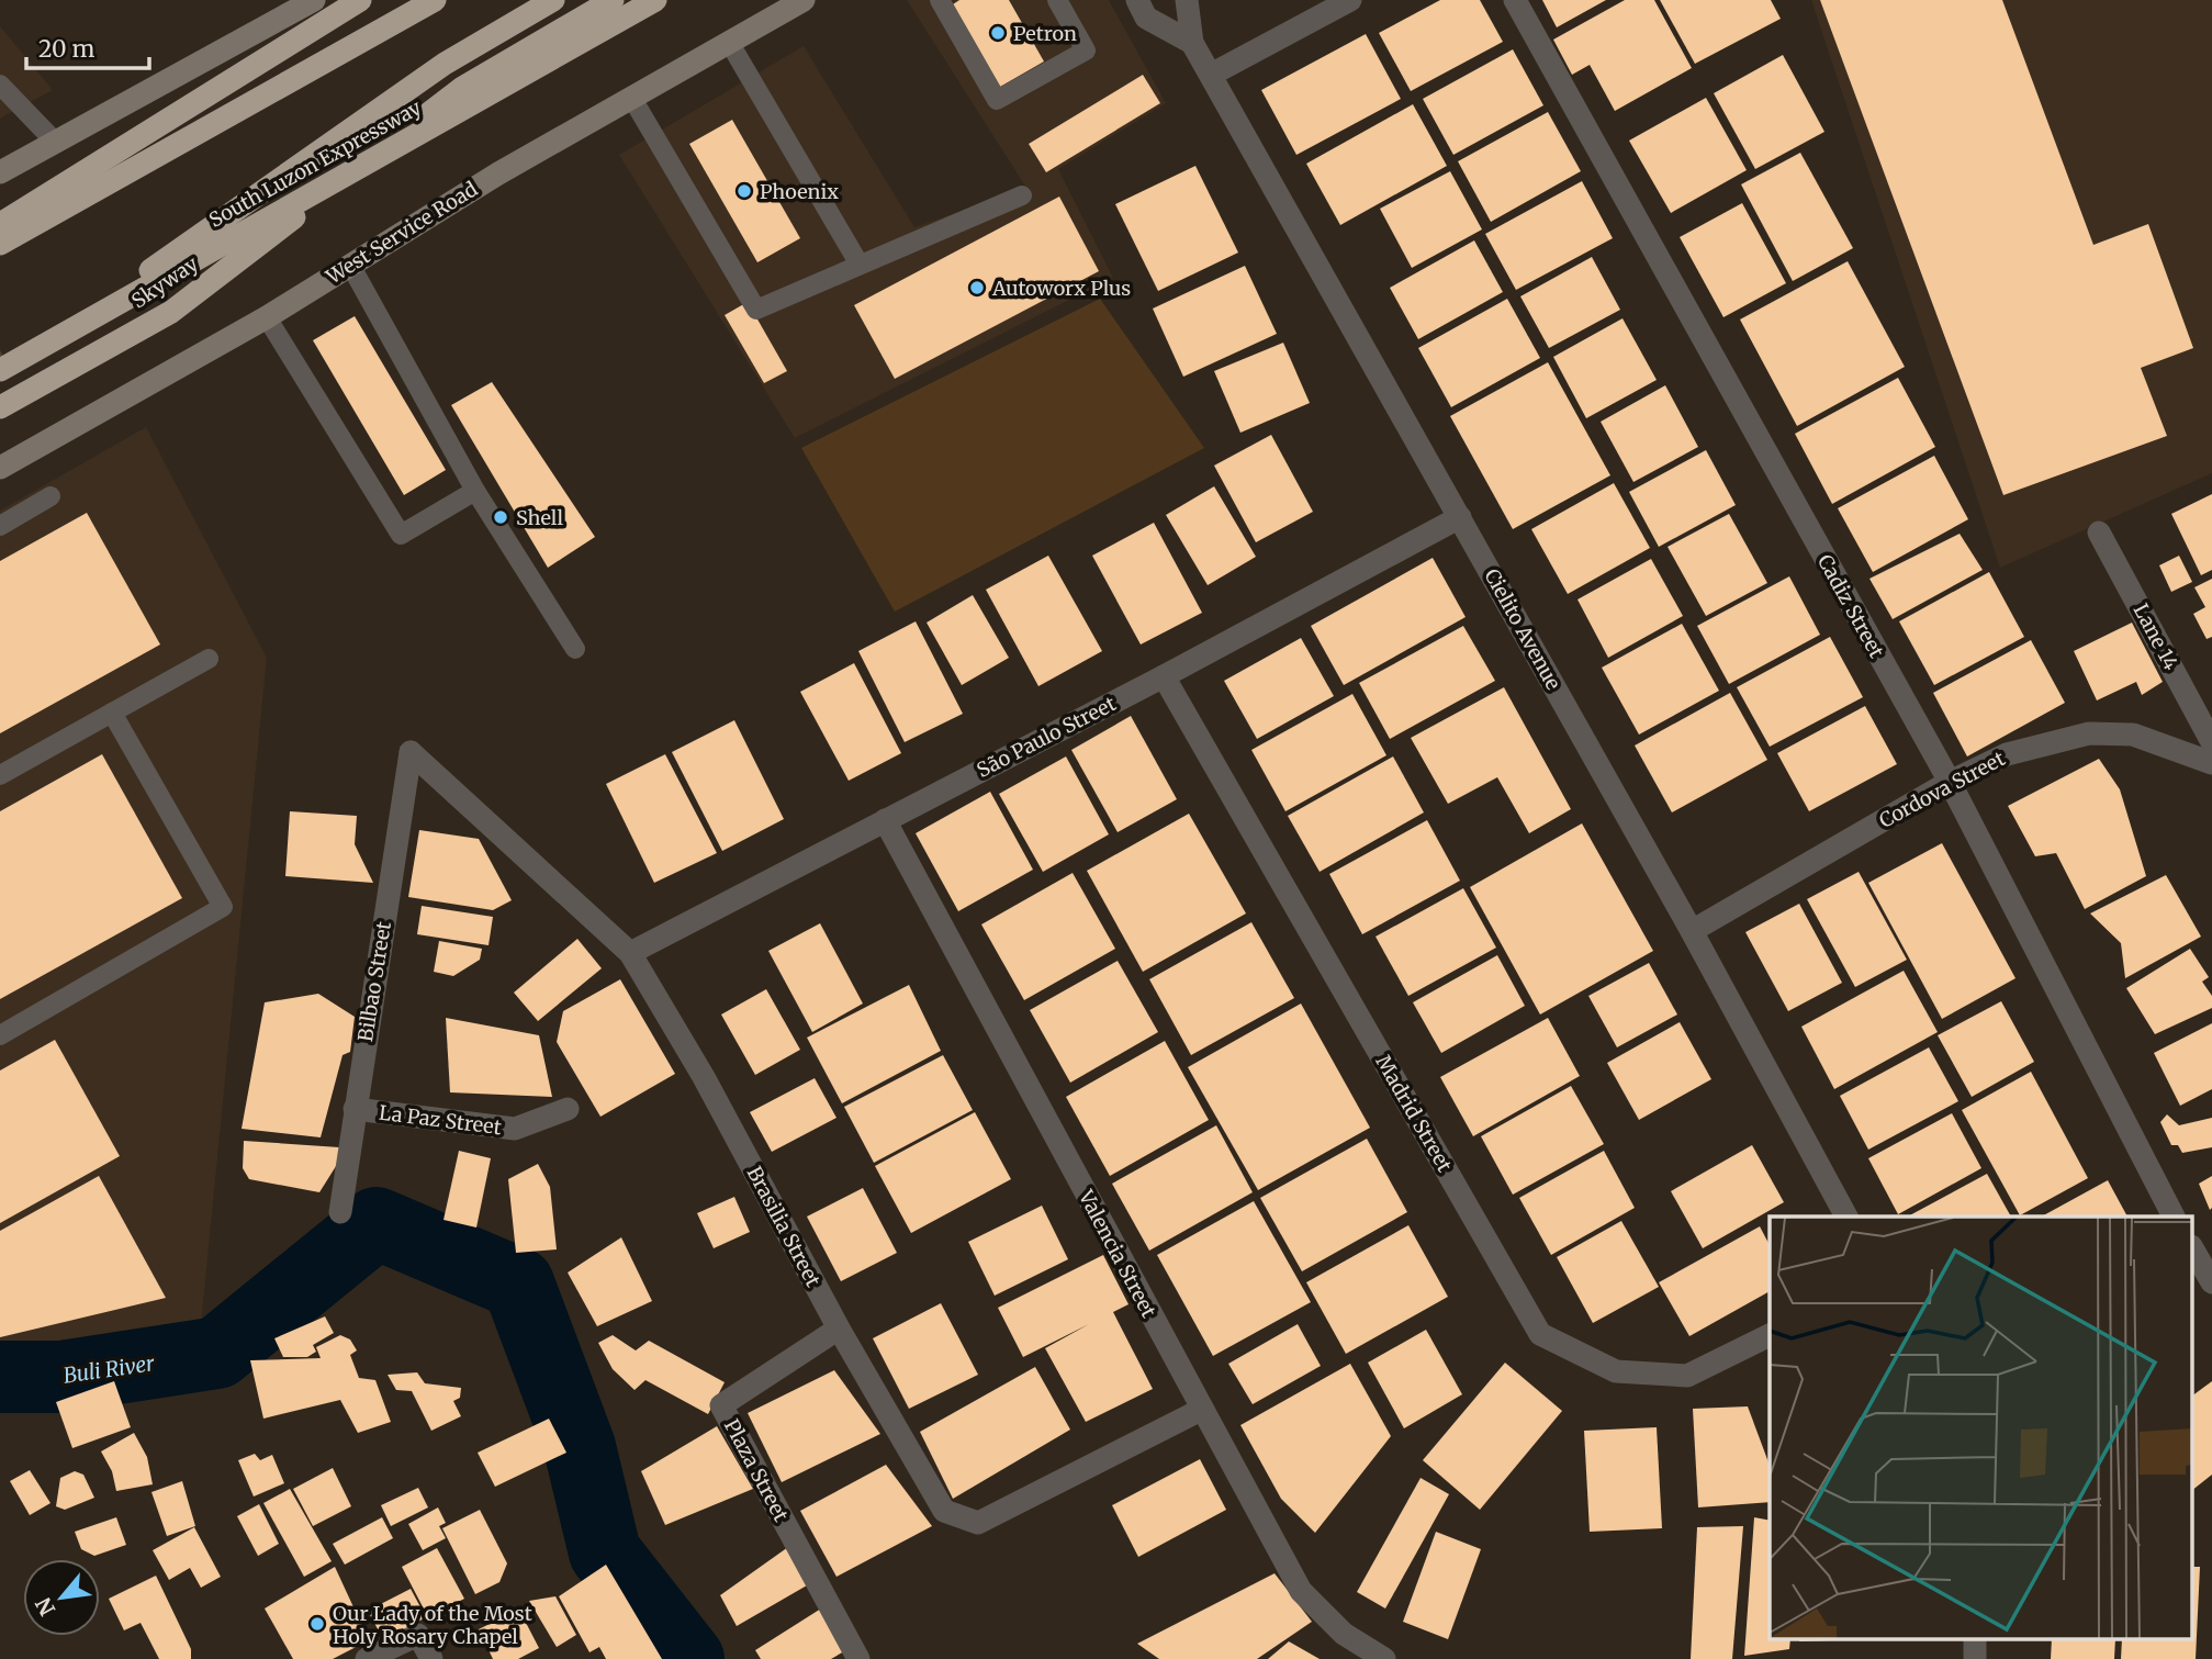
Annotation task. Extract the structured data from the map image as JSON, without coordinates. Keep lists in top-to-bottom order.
{
  "streets": {
    "highway": ["South Luzon Expressway", "Skyway"],
    "main road": ["West Service Road"],
    "street": [
      "Cadiz Street",
      "Cielito Avenue",
      "Lane 14",
      "São Paulo Street",
      "Cordova Street",
      "Bilbao Street",
      "Madrid Street",
      "La Paz Street",
      "Brasilia Street",
      "Valencia Street",
      "Plaza Street"
    ]
  },
  "crossings": [
    ["South Luzon Expressway", "Skyway"],
    ["Cadiz Street", "Cordova Street"],
    ["Cielito Avenue", "São Paulo Street"],
    ["Cielito Avenue", "Cordova Street"],
    ["São Paulo Street", "Madrid Street"],
    ["São Paulo Street", "Brasilia Street"],
    ["São Paulo Street", "Valencia Street"],
    ["Bilbao Street", "La Paz Street"],
    ["Bilbao Street", "Brasilia Street"],
    ["Brasilia Street", "Valencia Street"],
    ["Brasilia Street", "Plaza Street"]
  ],
  "water": ["Buli River"],
  "places": [
    "Petron",
    "Phoenix",
    "Autoworx Plus",
    "Shell",
    "Our Lady of the Most Holy Rosary Chapel"
  ],
  "scale_bar": "20 m",
  "north": "bottom left"
}
